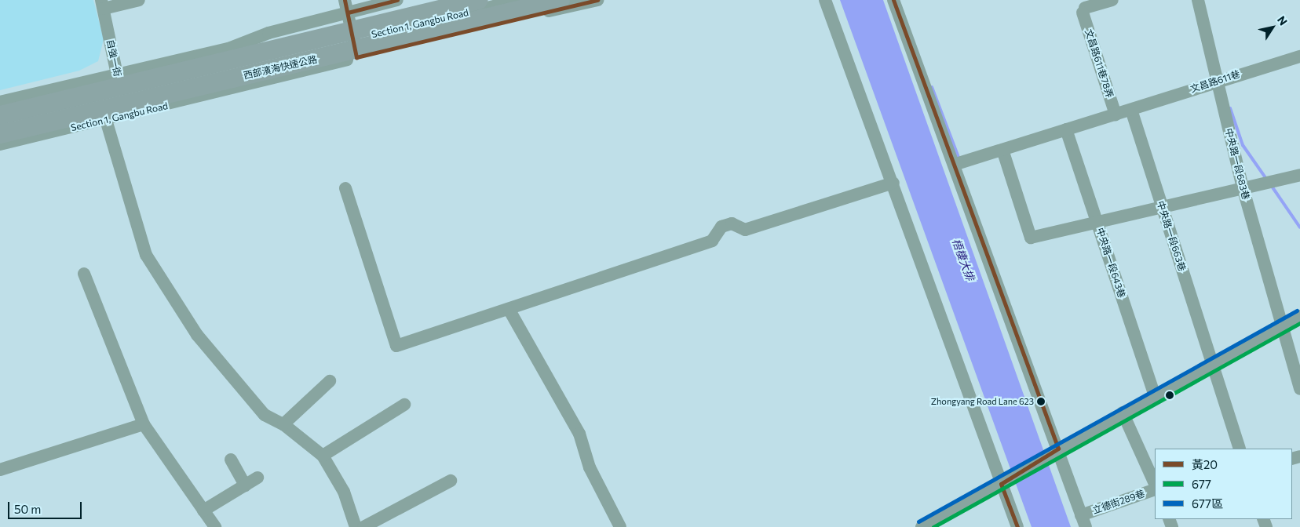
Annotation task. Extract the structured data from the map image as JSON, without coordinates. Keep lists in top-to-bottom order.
{
  "streets": {
    "highway": ["西部濱海快速公路"],
    "street": [
      "Section 1, Gangbu Road",
      "自強一街",
      "文昌路611巷78弄",
      "文昌路611巷",
      "中央路一段683巷",
      "中央路一段663巷",
      "中央路一段643巷",
      "立德街289巷"
    ]
  },
  "crossings": [
    ["Section 1, Gangbu Road", "自強一街"],
    ["文昌路611巷78弄", "文昌路611巷"],
    ["文昌路611巷", "中央路一段683巷"],
    ["文昌路611巷", "中央路一段663巷"],
    ["文昌路611巷", "中央路一段643巷"]
  ],
  "water": ["梧棲大排"],
  "places": ["Zhongyang Road Lane 623"],
  "lines": ["transit line 黃20", "transit line 677區", "transit line 677"],
  "legend": ["黃20", "677", "677區"],
  "scale_bar": "50 m",
  "north": "top right"
}
